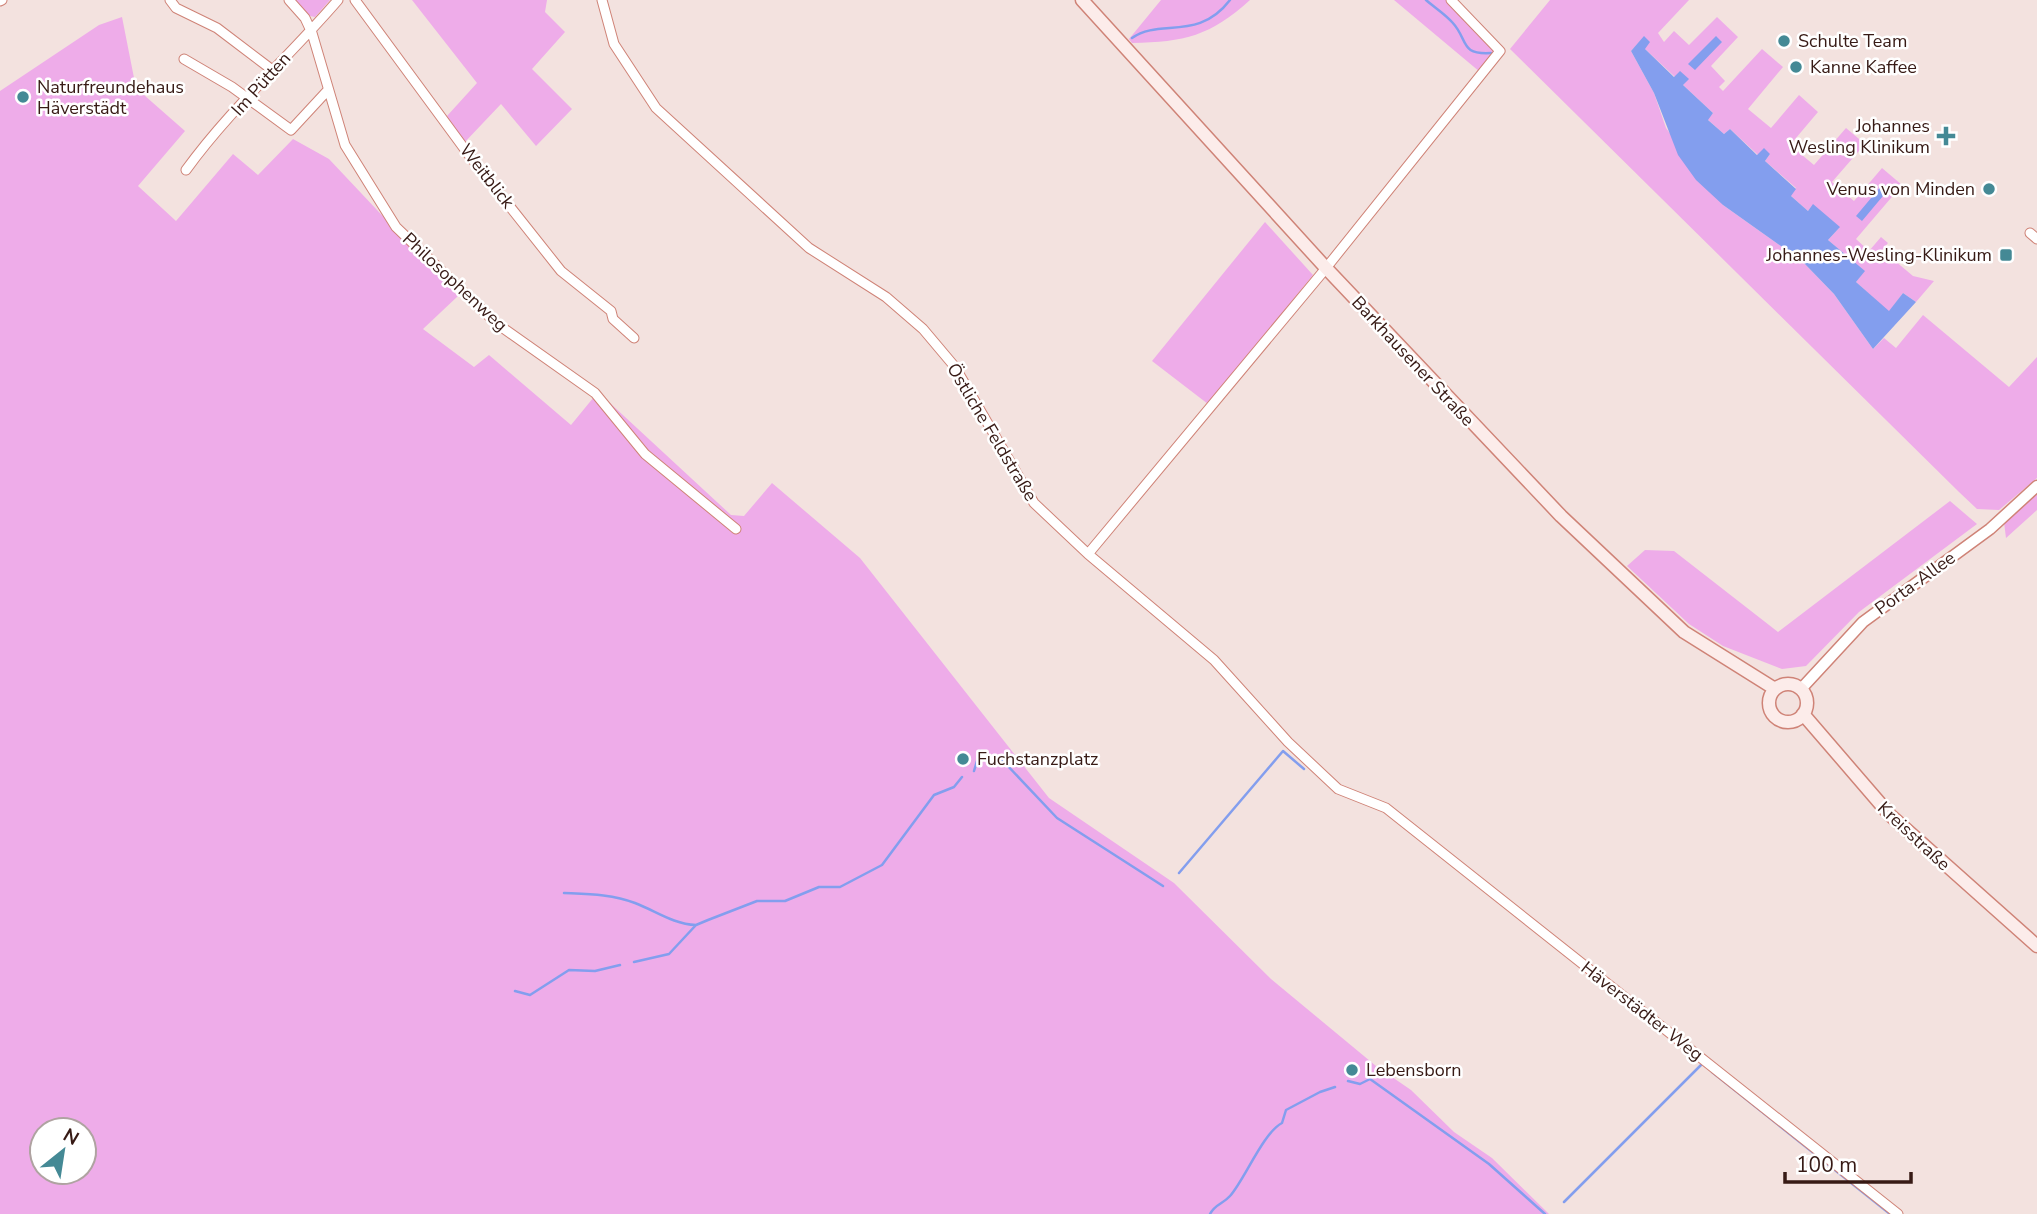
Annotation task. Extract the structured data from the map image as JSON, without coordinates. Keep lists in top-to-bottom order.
{
  "streets": {
    "main road": ["Barkhausener Straße", "Kreisstraße"],
    "street": [
      "Im Pütten",
      "Weitblick",
      "Philosophenweg",
      "Östliche Feldstraße",
      "Porta-Allee",
      "Häverstädter Weg"
    ]
  },
  "crossings": [
    ["Im Pütten", "Philosophenweg"],
    ["Barkhausener Straße", "Porta-Allee"],
    ["Barkhausener Straße", "Kreisstraße"],
    ["Östliche Feldstraße", "Häverstädter Weg"],
    ["Porta-Allee", "Kreisstraße"]
  ],
  "places": {
    "other": [
      "Schulte Team",
      "Kanne Kaffee",
      "Naturfreundehaus Häverstädt",
      "Venus von Minden",
      "Fuchstanzplatz",
      "Lebensborn"
    ],
    "health": ["Johannes Wesling Klinikum"],
    "transit": ["Johannes-Wesling-Klinikum"]
  },
  "scale_bar": "100 m",
  "north": "top right"
}
